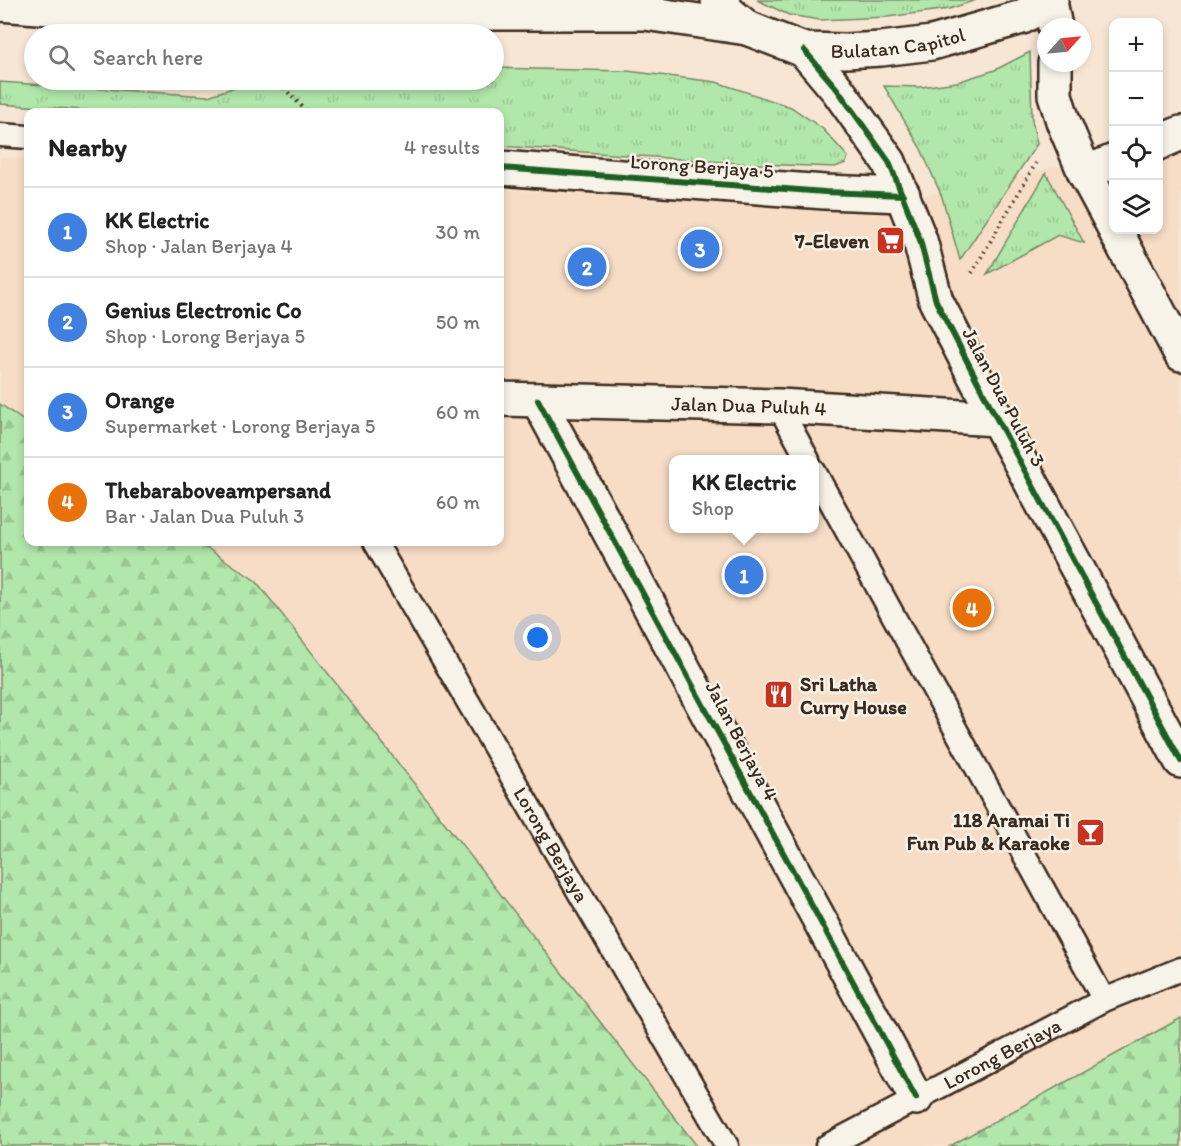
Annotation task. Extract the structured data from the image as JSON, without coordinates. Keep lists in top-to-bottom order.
{
  "streets": {
    "street": [
      "Bulatan Capitol",
      "Lorong Berjaya 5",
      "Jalan Dua Puluh 3",
      "Jalan Dua Puluh 4",
      "Jalan Berjaya 4"
    ],
    "lane": ["Lorong Berjaya"]
  },
  "crossings": [
    ["Bulatan Capitol", "Jalan Dua Puluh 3"],
    ["Lorong Berjaya 5", "Jalan Dua Puluh 3"],
    ["Jalan Dua Puluh 3", "Jalan Dua Puluh 4"],
    ["Jalan Dua Puluh 4", "Jalan Berjaya 4"],
    ["Jalan Berjaya 4", "Lorong Berjaya"]
  ],
  "places": {
    "supermarket": ["7-Eleven"],
    "restaurant": ["Sri Latha Curry House"],
    "bar": ["118 Aramai Ti Fun Pub & Karaoke"]
  },
  "north": "top right",
  "page": {
    "map_buttons": ["+", "−"],
    "search": "Search here",
    "heading": ["Nearby", "4 results"],
    "list": [
      {
        "mark": "1",
        "name": "KK Electric",
        "note": "Shop · Jalan Berjaya 4",
        "value": "30 m"
      },
      {
        "mark": "2",
        "name": "Genius Electronic Co",
        "note": "Shop · Lorong Berjaya 5",
        "value": "50 m"
      },
      {
        "mark": "3",
        "name": "Orange",
        "note": "Supermarket · Lorong Berjaya 5",
        "value": "60 m"
      },
      {
        "mark": "4",
        "name": "Thebaraboveampersand",
        "note": "Bar · Jalan Dua Puluh 3",
        "value": "60 m"
      }
    ],
    "pins": [
      "3",
      "2",
      "1",
      "4"
    ],
    "popup": ["KK Electric", "Shop"]
  }
}
